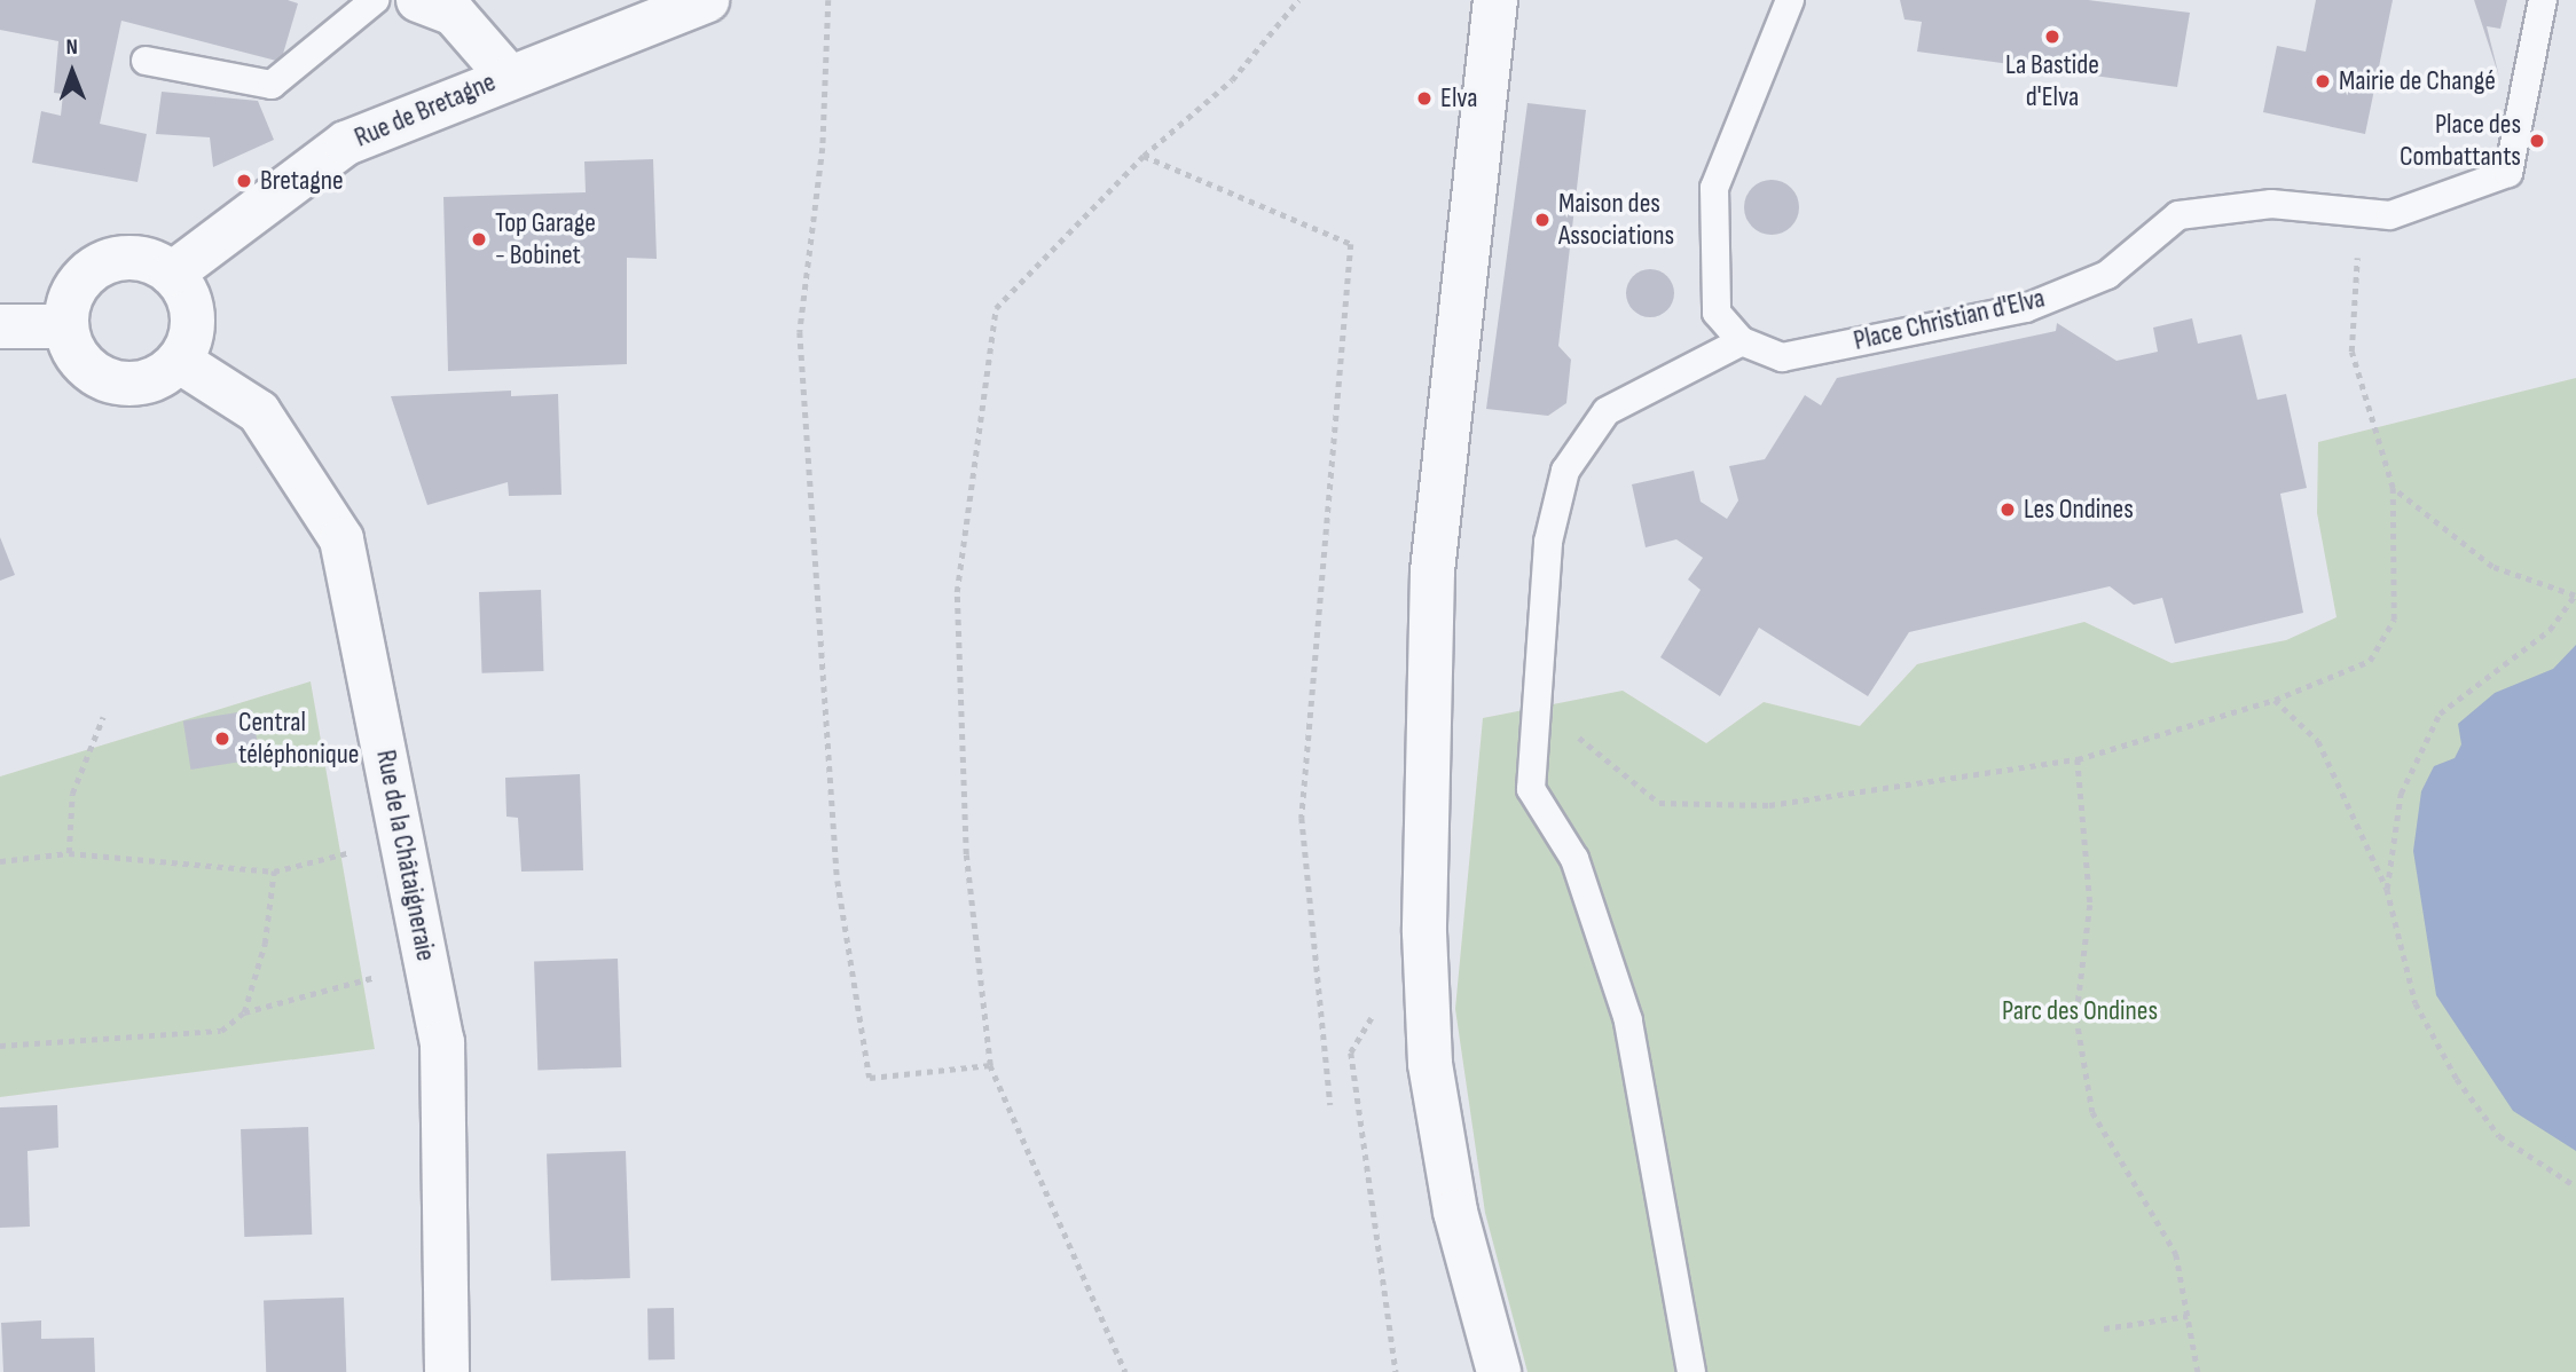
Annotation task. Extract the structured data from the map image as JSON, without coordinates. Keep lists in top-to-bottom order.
{
  "streets": {
    "street": ["Rue de Bretagne", "Rue de la Châtaigneraie"],
    "lane": ["Place Christian d'Elva"]
  },
  "crossings": [
    ["Rue de Bretagne", "Rue de la Châtaigneraie"]
  ],
  "parks": ["Parc des Ondines"],
  "places": [
    "La Bastide d'Elva",
    "Mairie de Changé",
    "Elva",
    "Place des Combattants",
    "Bretagne",
    "Maison des Associations",
    "Top Garage - Bobinet",
    "Les Ondines",
    "Central téléphonique"
  ],
  "north": "top"
}
